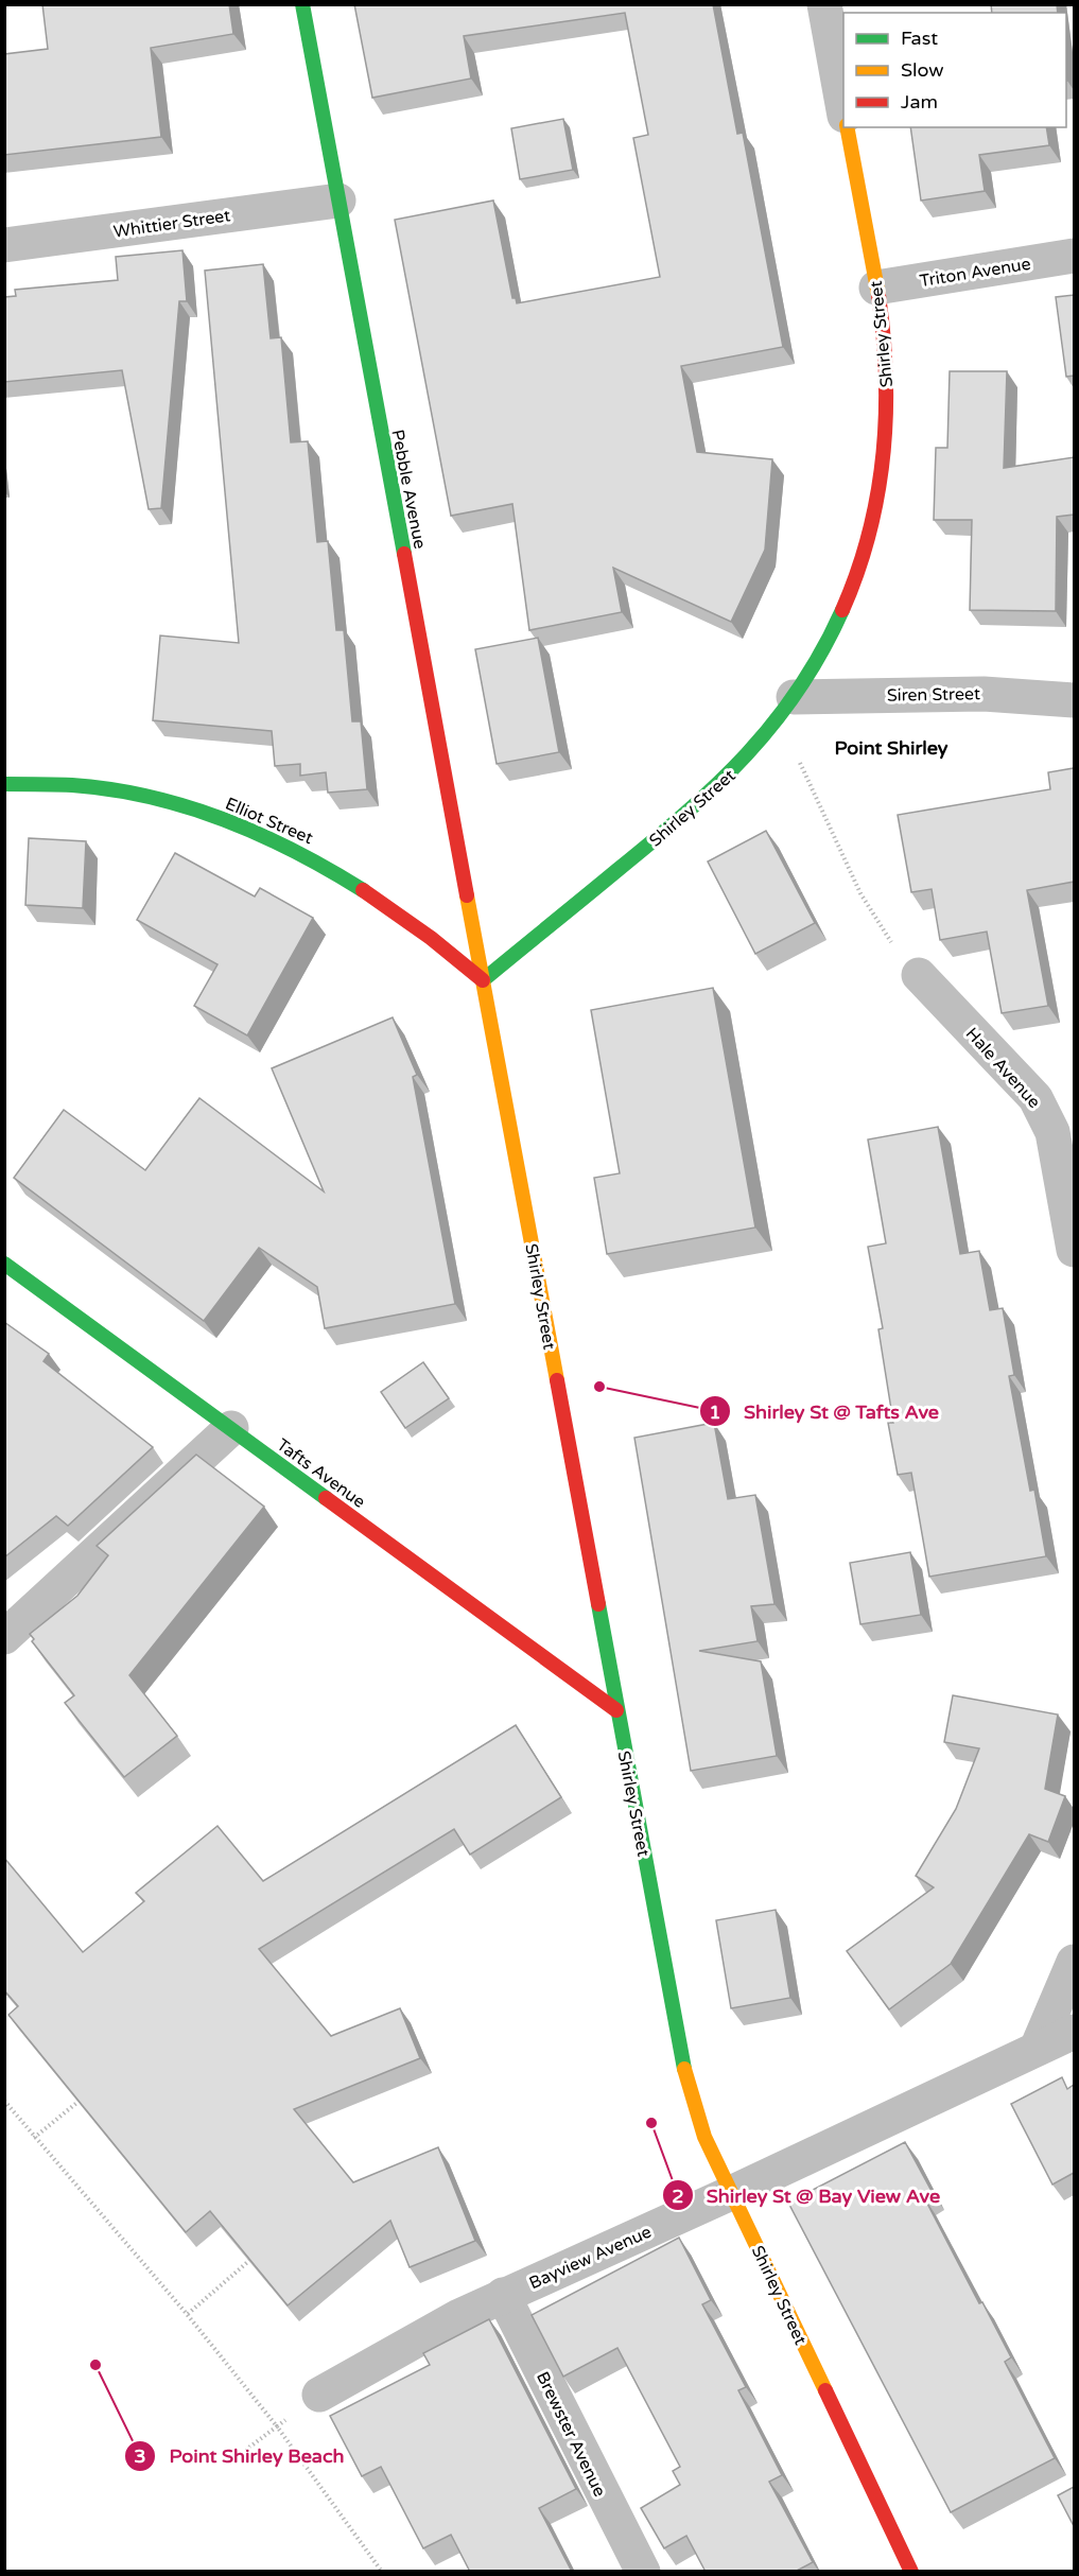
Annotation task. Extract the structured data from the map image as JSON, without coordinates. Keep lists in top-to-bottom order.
{
  "streets": {
    "main road": [
      "Shirley Street",
      "Pebble Avenue",
      "Elliot Street",
      "Tafts Avenue"
    ],
    "street": [
      "Whittier Street",
      "Triton Avenue",
      "Siren Street",
      "Hale Avenue",
      "Bayview Avenue",
      "Brewster Avenue"
    ]
  },
  "crossings": [
    ["Whittier Street", "Pebble Avenue"],
    ["Triton Avenue", "Shirley Street"],
    ["Shirley Street", "Pebble Avenue"],
    ["Shirley Street", "Siren Street"],
    ["Shirley Street", "Elliot Street"],
    ["Shirley Street", "Tafts Avenue"],
    ["Shirley Street", "Bayview Avenue"],
    ["Pebble Avenue", "Elliot Street"],
    ["Bayview Avenue", "Brewster Avenue"]
  ],
  "districts": ["Point Shirley"],
  "places": ["Shirley St @ Tafts Ave", "Shirley St @ Bay View Ave", "Point Shirley Beach"],
  "legend": ["Fast", "Slow", "Jam"]
}
